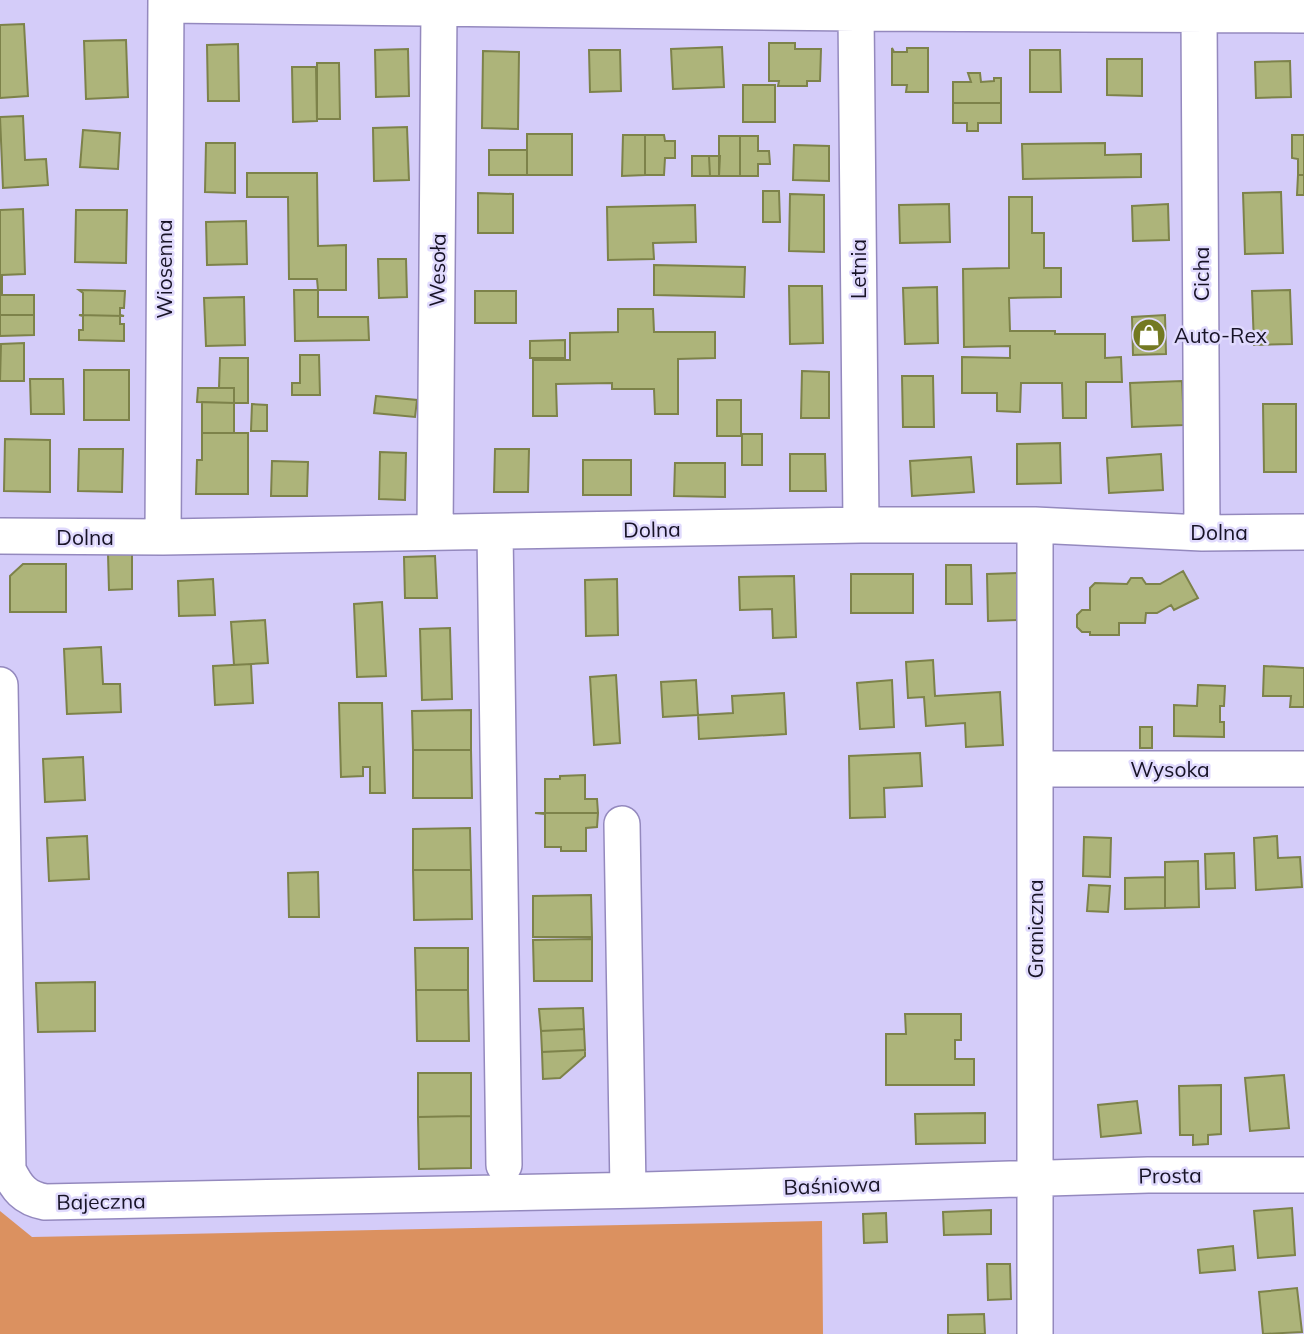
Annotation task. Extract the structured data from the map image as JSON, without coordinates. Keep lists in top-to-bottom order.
{
  "streets": {
    "street": [
      "Wiosenna",
      "Letnia",
      "Wesoła",
      "Cicha",
      "Dolna",
      "Wysoka",
      "Graniczna",
      "Prosta",
      "Baśniowa",
      "Bajeczna"
    ]
  },
  "crossings": [
    ["Wiosenna", "Dolna"],
    ["Letnia", "Dolna"],
    ["Wesoła", "Dolna"],
    ["Cicha", "Dolna"],
    ["Dolna", "Graniczna"],
    ["Wysoka", "Graniczna"],
    ["Graniczna", "Prosta"],
    ["Graniczna", "Baśniowa"],
    ["Prosta", "Baśniowa"],
    ["Baśniowa", "Bajeczna"]
  ],
  "places": {
    "shop": ["Auto-Rex"]
  }
}
